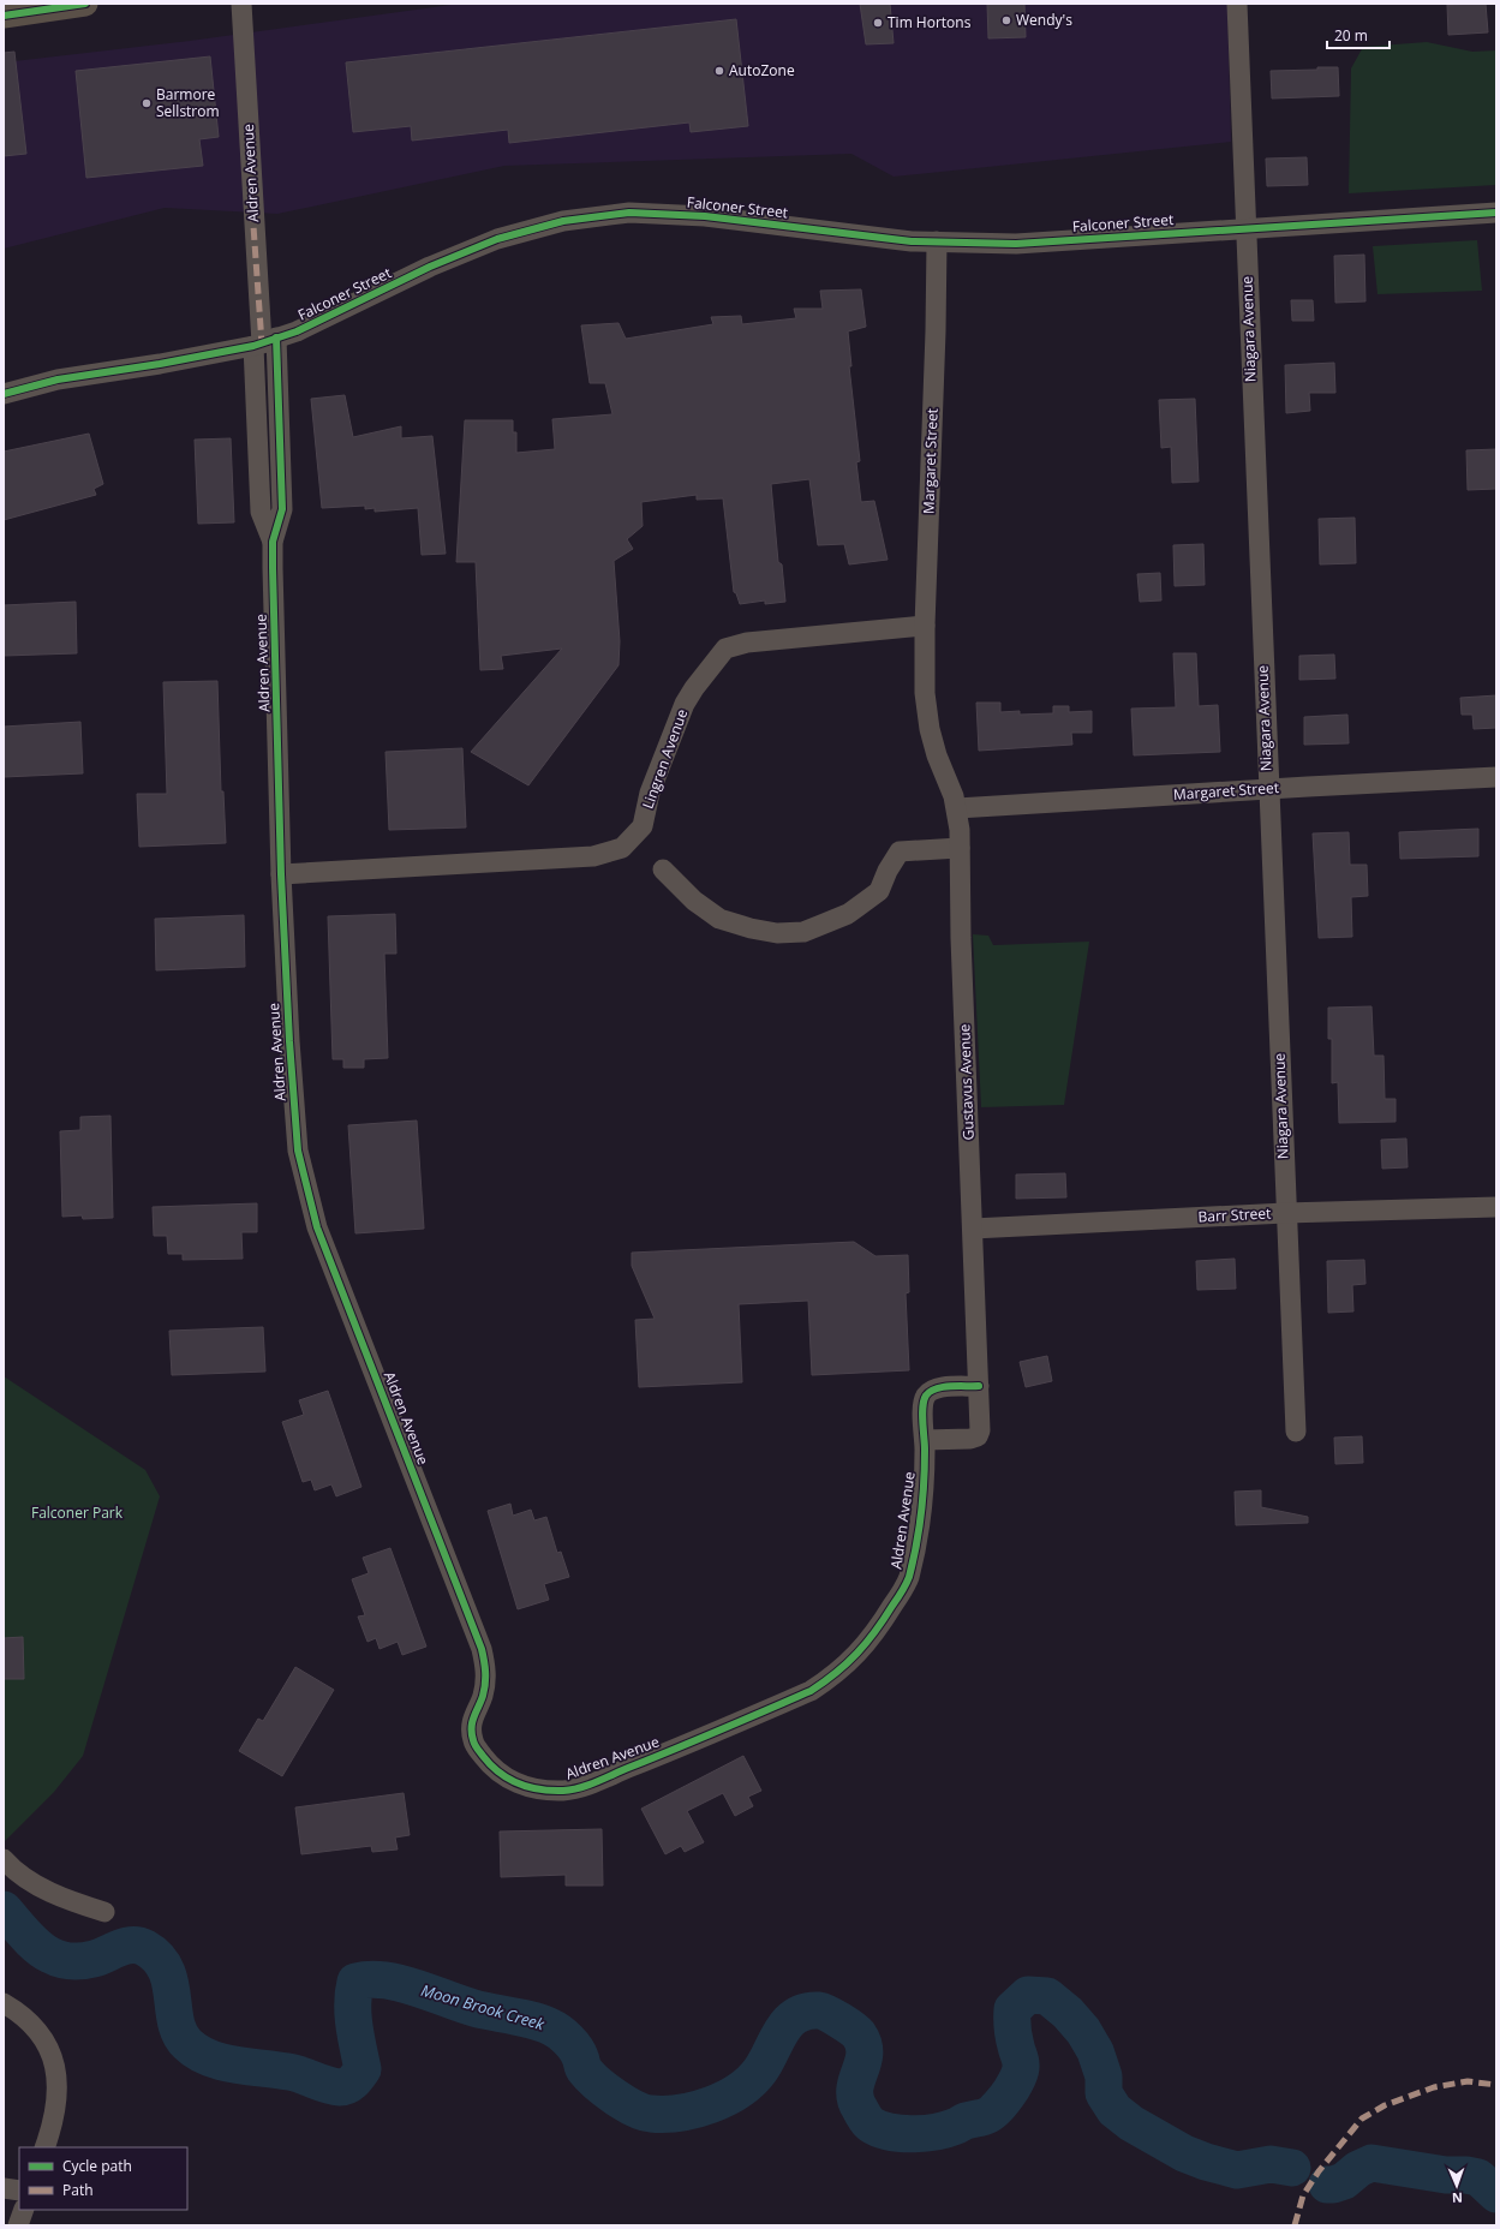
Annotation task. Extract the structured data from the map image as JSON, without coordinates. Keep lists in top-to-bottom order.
{
  "streets": {
    "street": [
      "Aldren Avenue",
      "Falconer Street",
      "Niagara Avenue",
      "Margaret Street",
      "Lingren Avenue",
      "Gustavus Avenue",
      "Barr Street"
    ]
  },
  "crossings": [
    ["Aldren Avenue", "Falconer Street"],
    ["Aldren Avenue", "Lingren Avenue"],
    ["Aldren Avenue", "Gustavus Avenue"],
    ["Falconer Street", "Niagara Avenue"],
    ["Falconer Street", "Margaret Street"],
    ["Niagara Avenue", "Margaret Street"],
    ["Niagara Avenue", "Barr Street"],
    ["Margaret Street", "Lingren Avenue"],
    ["Margaret Street", "Gustavus Avenue"],
    ["Gustavus Avenue", "Barr Street"]
  ],
  "water": ["Moon Brook Creek"],
  "parks": ["Falconer Park"],
  "places": [
    "Wendy's",
    "Tim Hortons",
    "AutoZone",
    "Barmore Sellstrom"
  ],
  "legend": ["Cycle path", "Path"],
  "scale_bar": "20 m",
  "north": "bottom"
}
